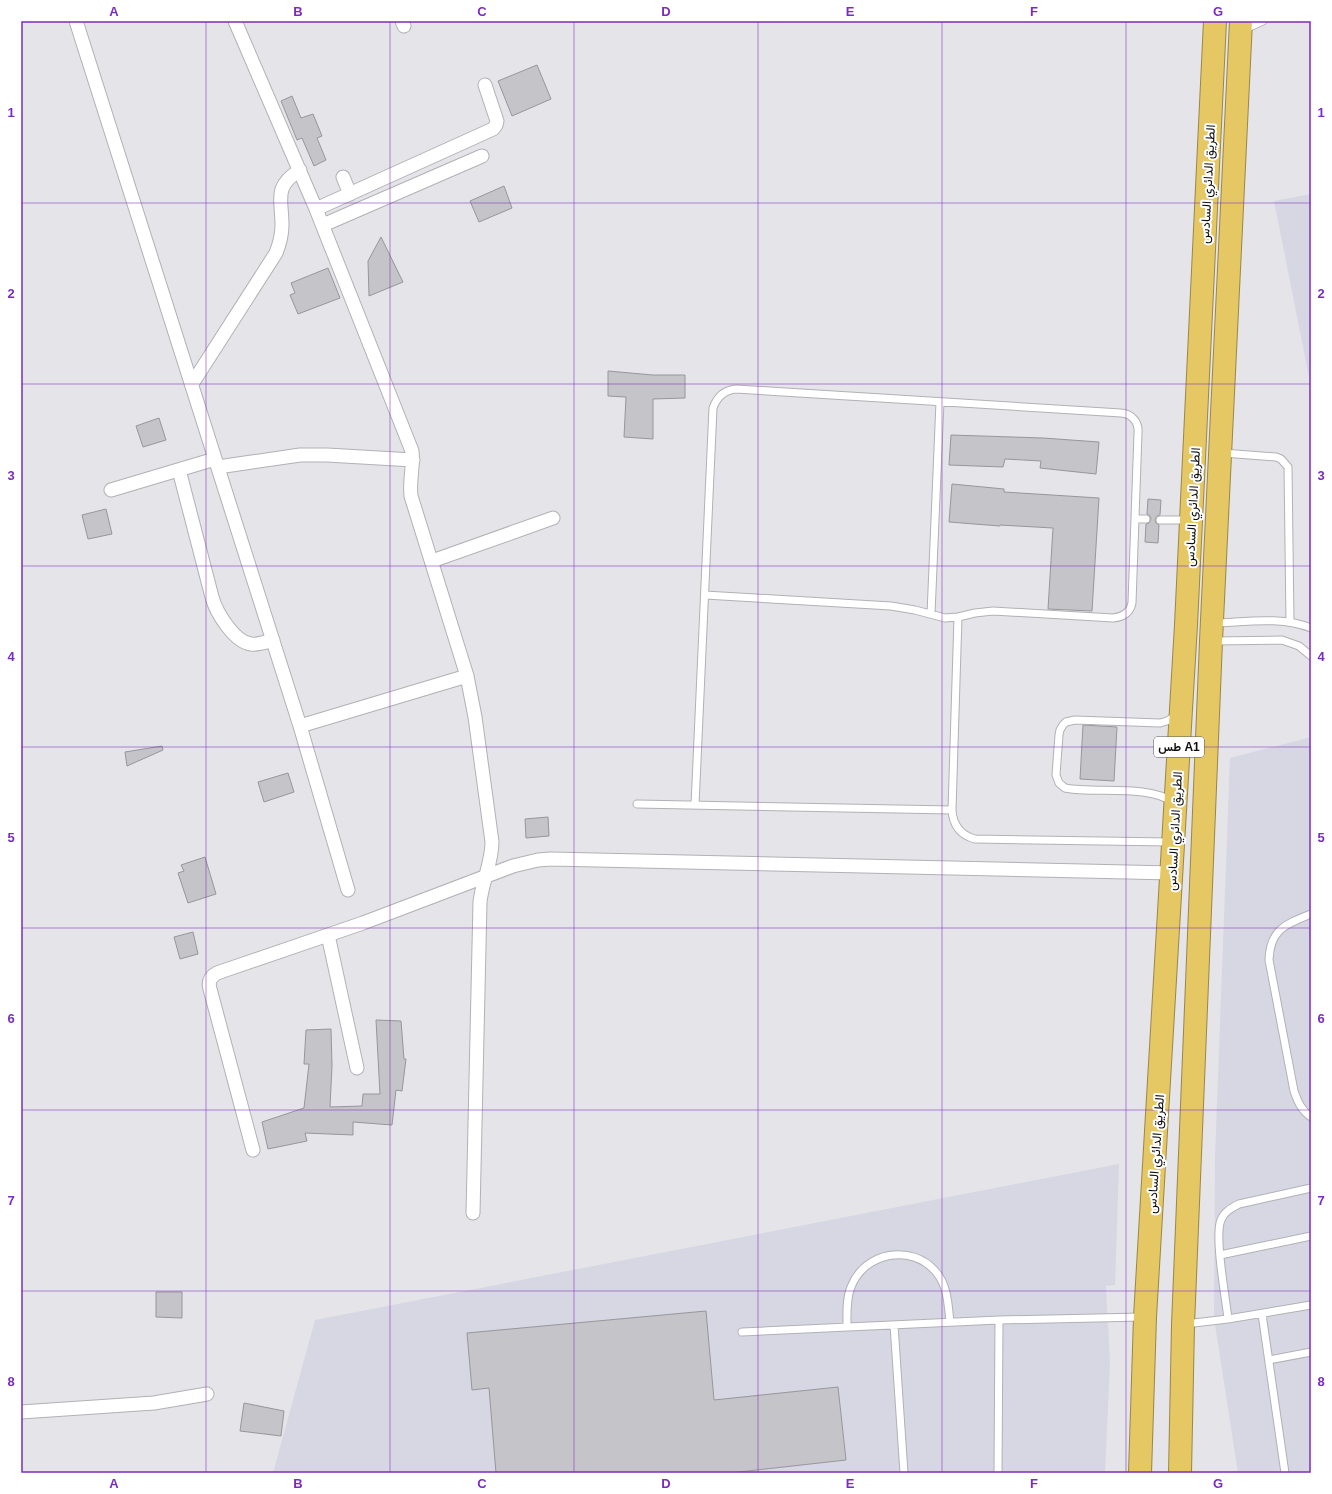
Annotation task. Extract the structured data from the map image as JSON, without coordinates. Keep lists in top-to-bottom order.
{
  "streets": {
    "highway": ["الطريق الدائري السادس", "طس A1"]
  },
  "grid": {
    "columns": [
      "A",
      "B",
      "C",
      "D",
      "E",
      "F",
      "G"
    ],
    "rows": [
      "1",
      "2",
      "3",
      "4",
      "5",
      "6",
      "7",
      "8"
    ]
  }
}
